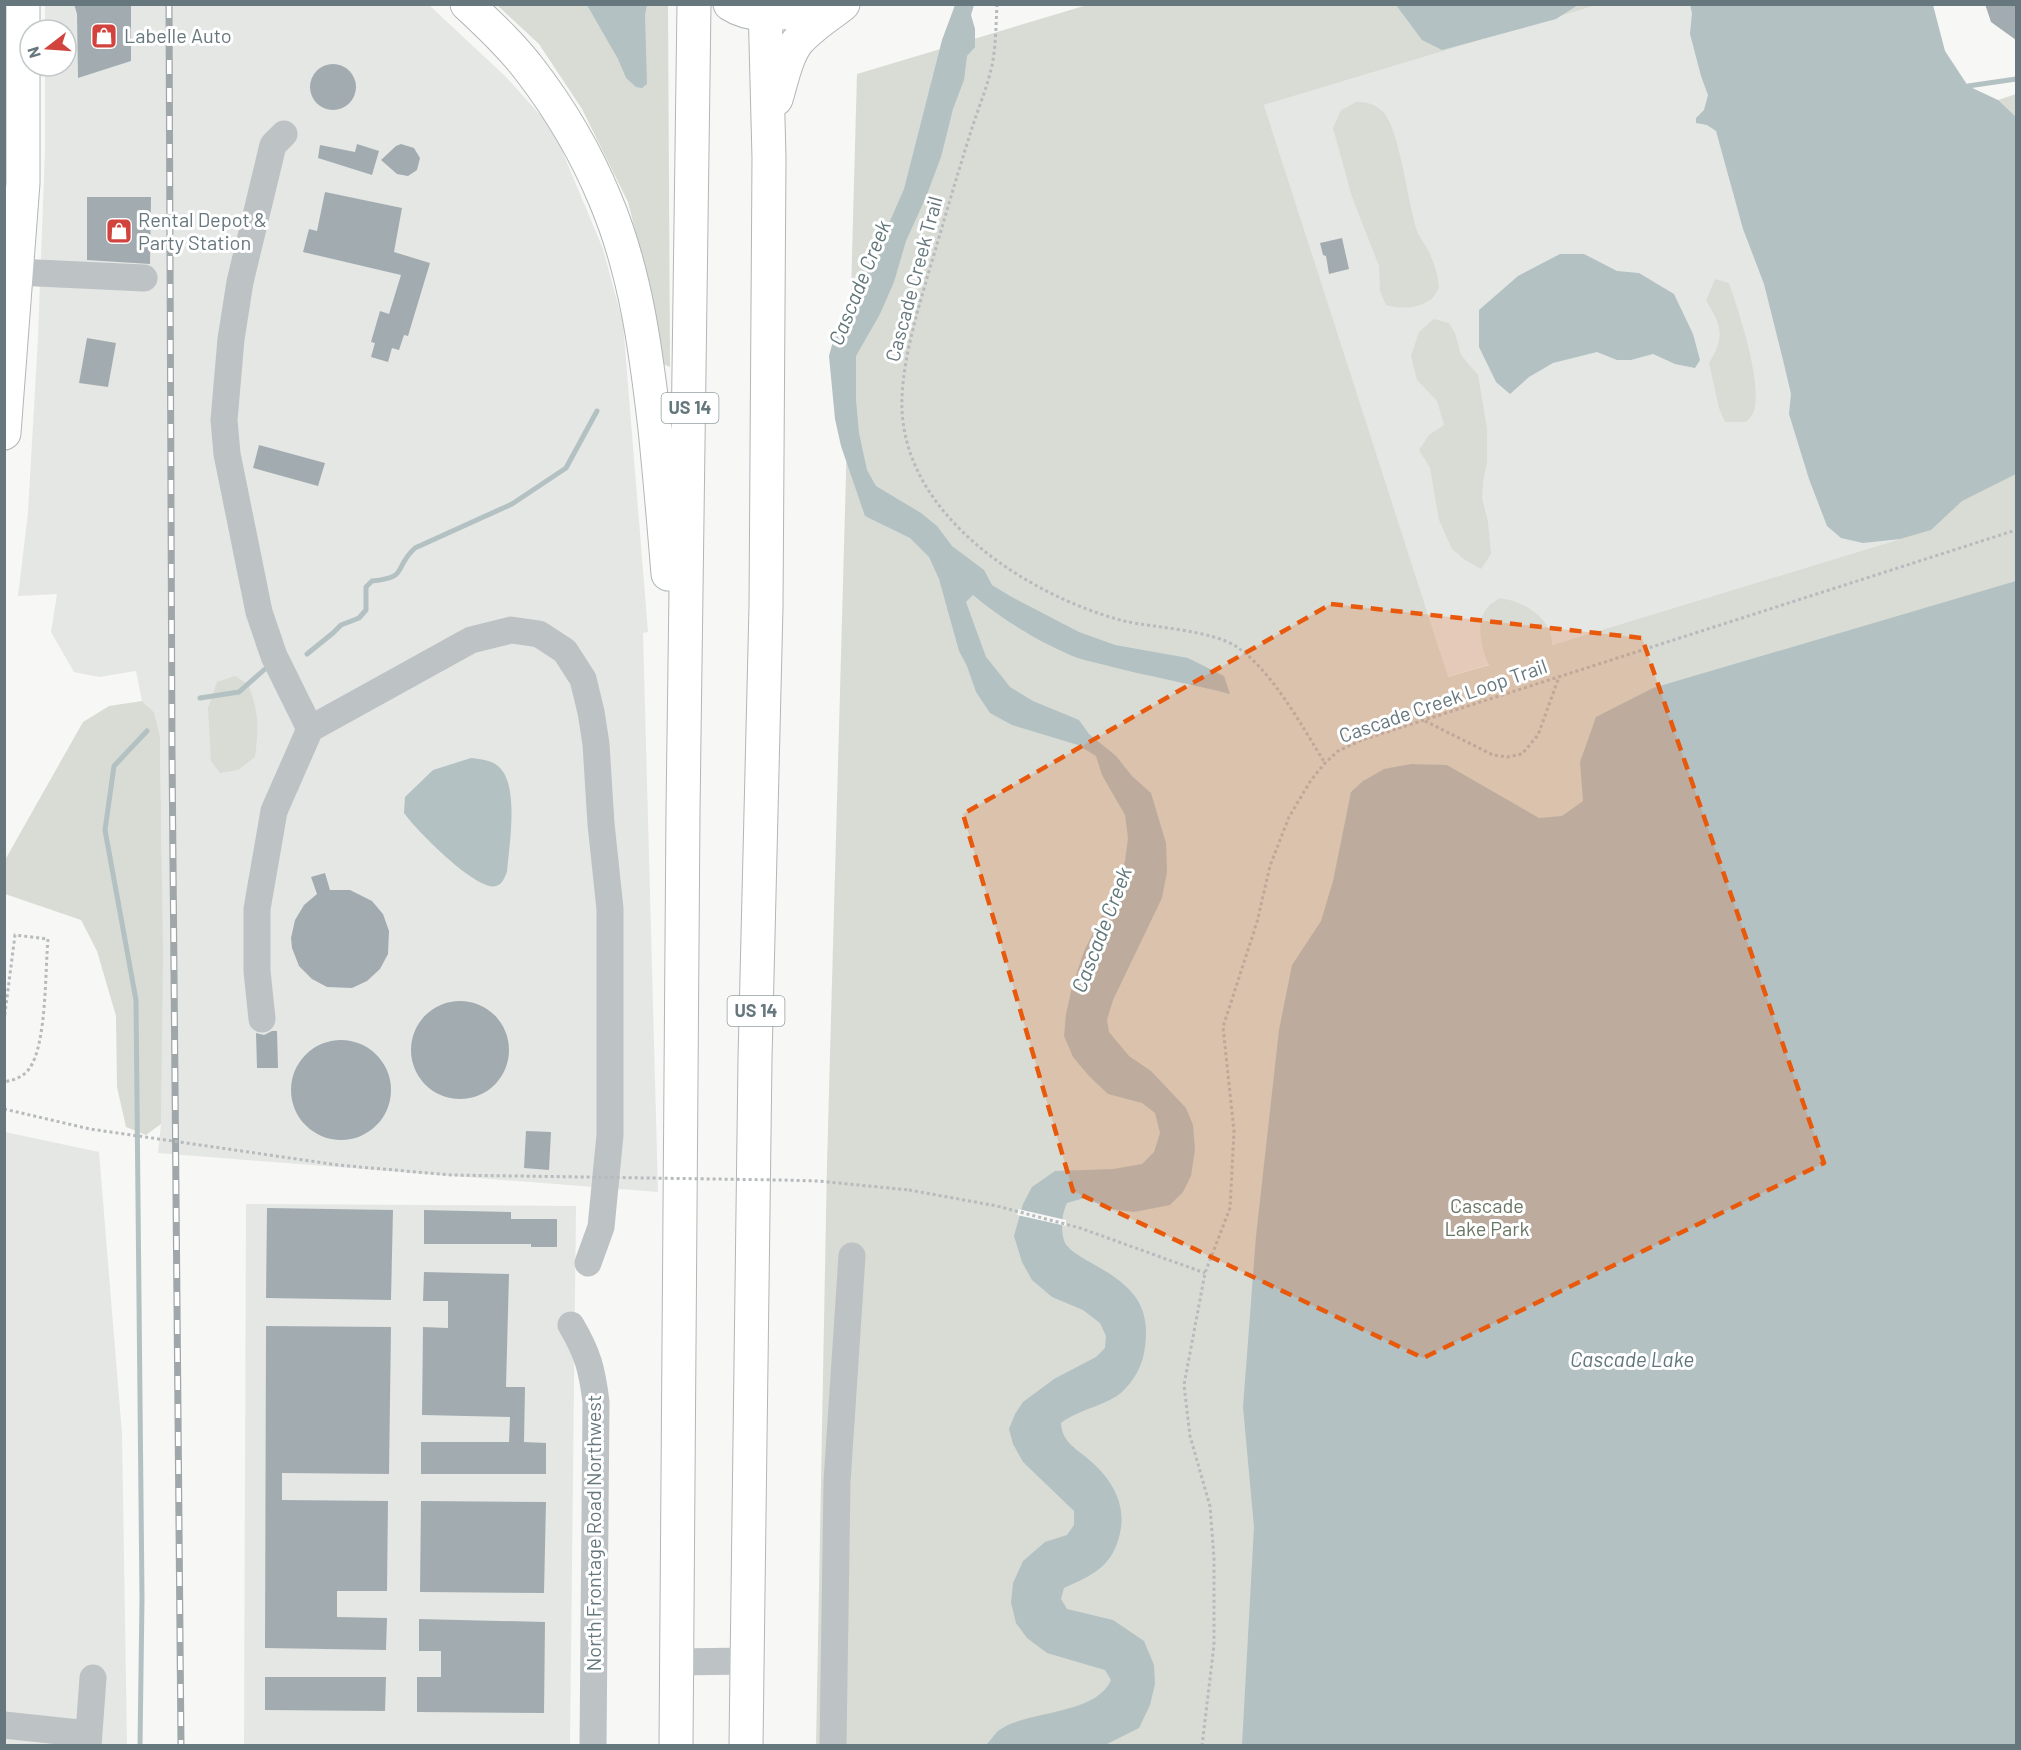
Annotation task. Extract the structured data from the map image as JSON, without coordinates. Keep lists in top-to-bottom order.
{
  "streets": {
    "main road": ["US 14"],
    "street": ["North Frontage Road Northwest"],
    "path": ["Cascade Creek Trail", "Cascade Creek Loop Trail"]
  },
  "crossings": [
    ["Cascade Creek Trail", "Cascade Creek Loop Trail"]
  ],
  "water": ["Cascade Creek", "Cascade Lake"],
  "parks": ["Cascade Lake Park"],
  "places": {
    "shop": ["Labelle Auto", "Rental Depot & Party Station"]
  },
  "north": "left"
}
